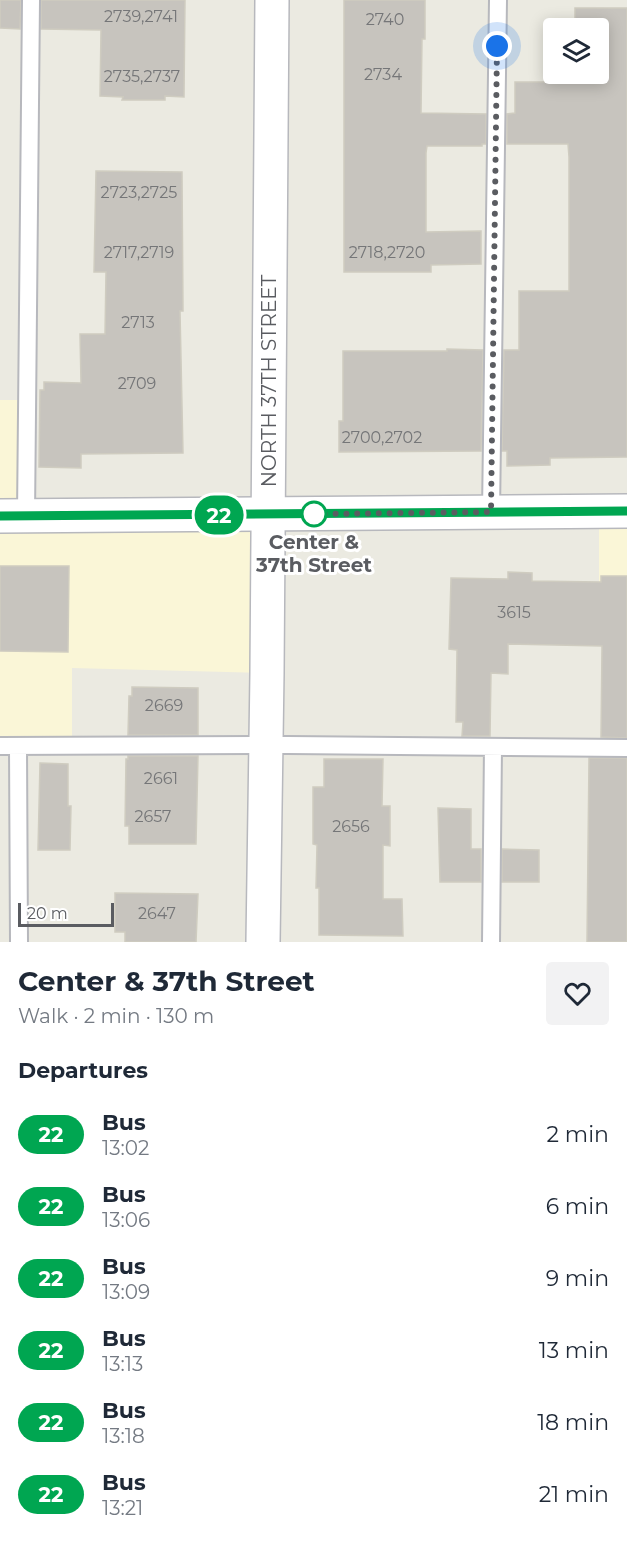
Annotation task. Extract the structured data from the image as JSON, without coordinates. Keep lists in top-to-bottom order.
{
  "streets": {
    "street": ["NORTH 37TH STREET"]
  },
  "places": ["Center & 37th Street"],
  "lines": ["bus line 22"],
  "house_numbers": [
    "2739,2741",
    "2740",
    "2734",
    "2735,2737",
    "2723,2725",
    "2717,2719",
    "2718,2720",
    "2713",
    "2709",
    "2700,2702",
    "3615",
    "2669",
    "2661",
    "2657",
    "2656",
    "2647"
  ],
  "scale_bar": "20 m",
  "page": {
    "on_map": "22",
    "scale": "20 m",
    "heading": [
      ["Center & 37th Street", "Walk · 2 min · 130 m"],
      "Departures"
    ],
    "list": [
      {
        "mark": "22",
        "name": "Bus",
        "note": "13:02",
        "value": "2 min"
      },
      {
        "mark": "22",
        "name": "Bus",
        "note": "13:06",
        "value": "6 min"
      },
      {
        "mark": "22",
        "name": "Bus",
        "note": "13:09",
        "value": "9 min"
      },
      {
        "mark": "22",
        "name": "Bus",
        "note": "13:13",
        "value": "13 min"
      },
      {
        "mark": "22",
        "name": "Bus",
        "note": "13:18",
        "value": "18 min"
      },
      {
        "mark": "22",
        "name": "Bus",
        "note": "13:21",
        "value": "21 min"
      }
    ]
  }
}
